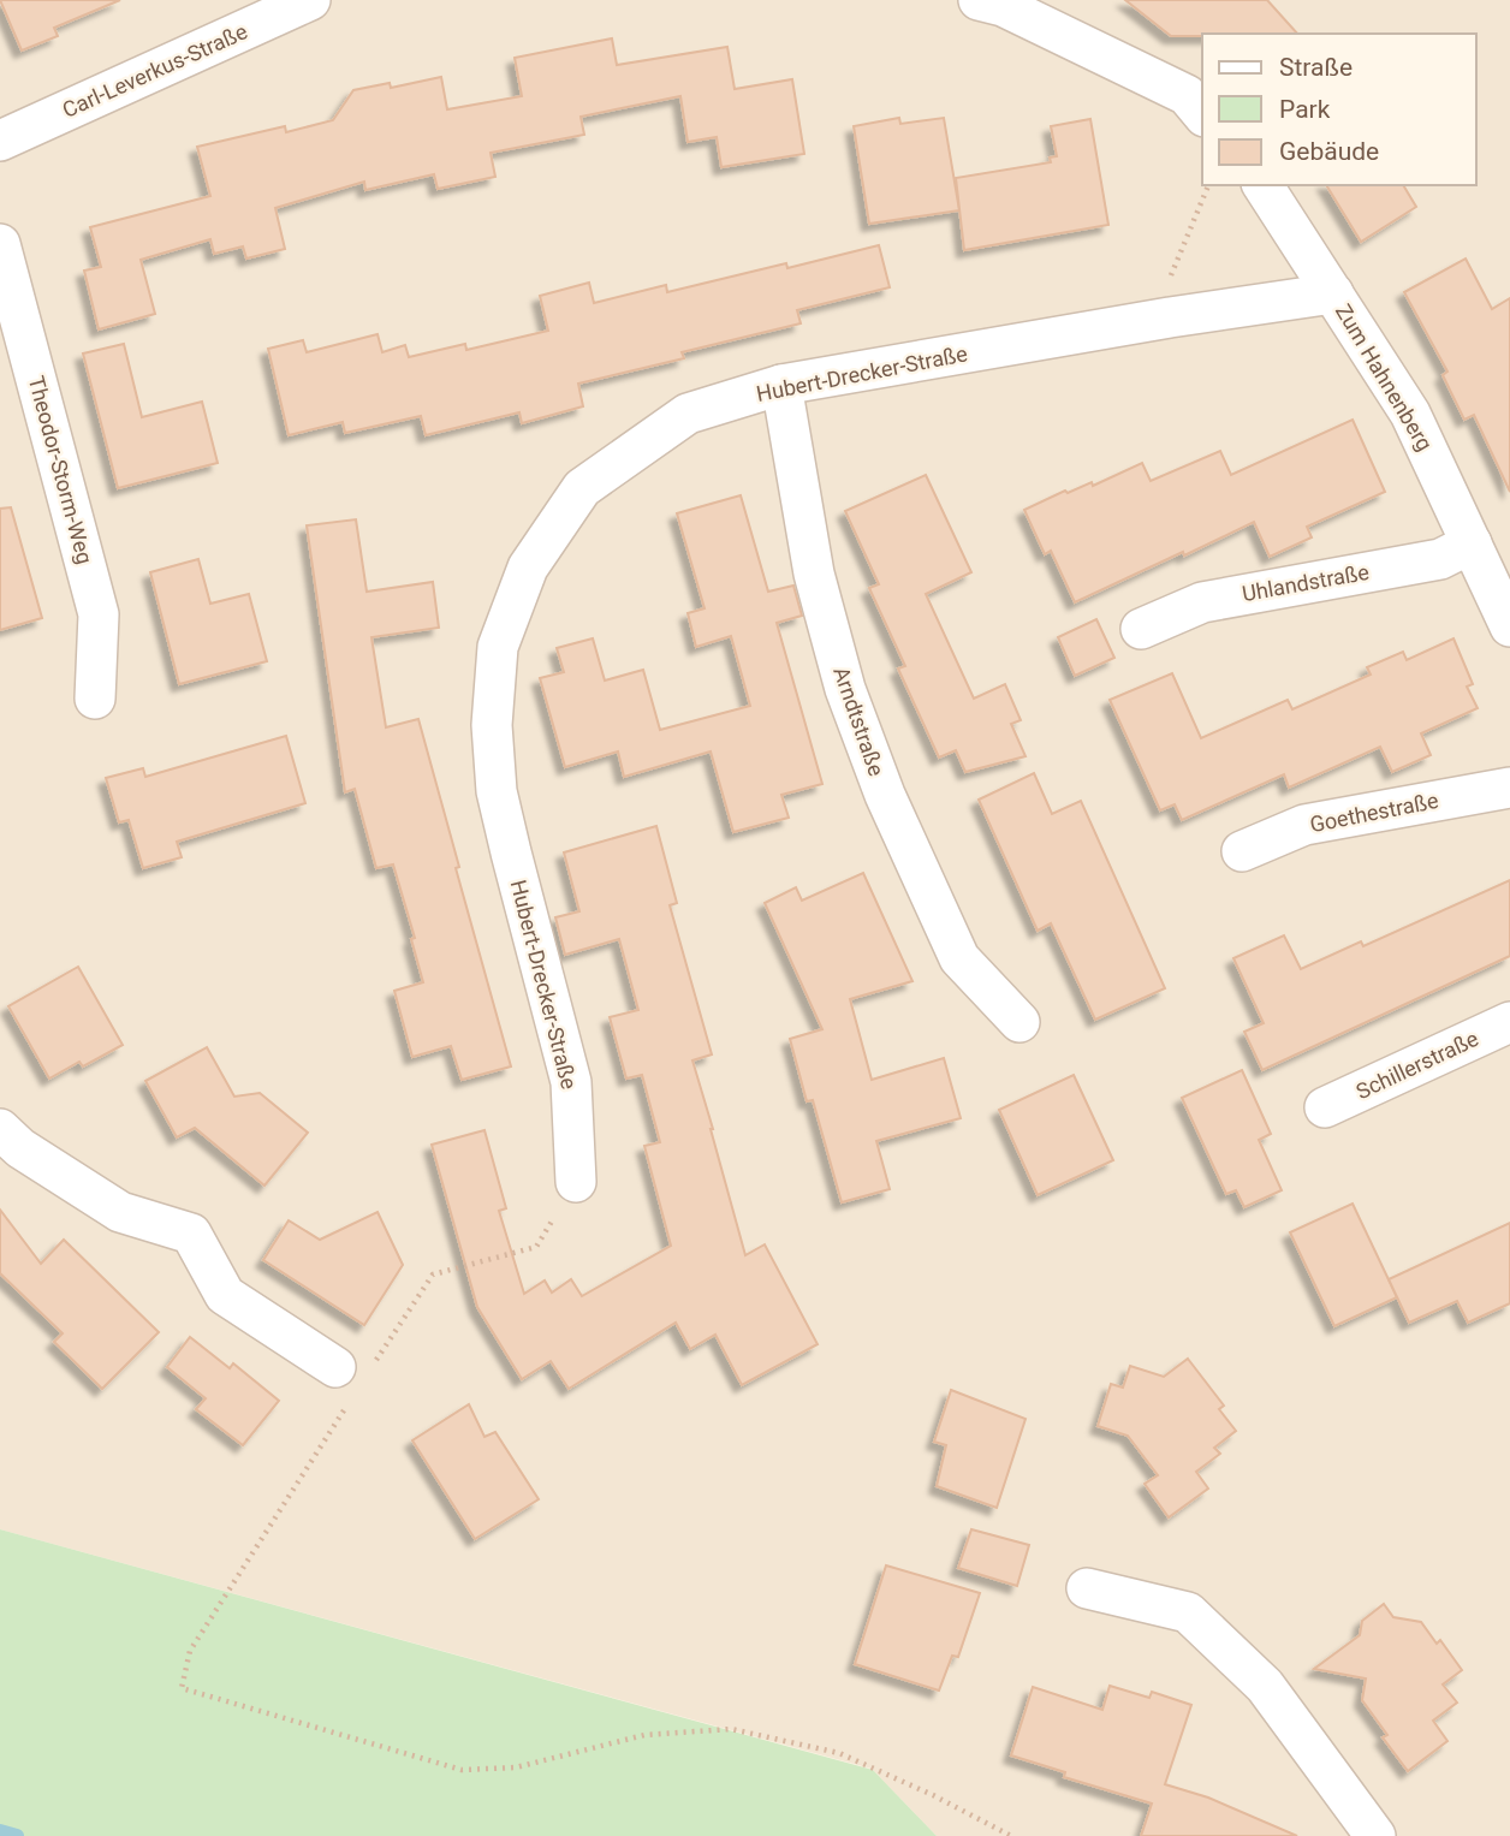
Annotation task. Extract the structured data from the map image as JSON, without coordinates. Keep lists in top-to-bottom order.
{
  "streets": {
    "street": [
      "Carl-Leverkus-Straße",
      "Hubert-Drecker-Straße",
      "Zum Hahnenberg",
      "Theodor-Storm-Weg",
      "Uhlandstraße",
      "Arndtstraße",
      "Goethestraße",
      "Schillerstraße"
    ]
  },
  "crossings": [
    ["Hubert-Drecker-Straße", "Zum Hahnenberg"],
    ["Hubert-Drecker-Straße", "Arndtstraße"],
    ["Zum Hahnenberg", "Uhlandstraße"]
  ],
  "legend": ["Straße", "Park", "Gebäude"]
}
